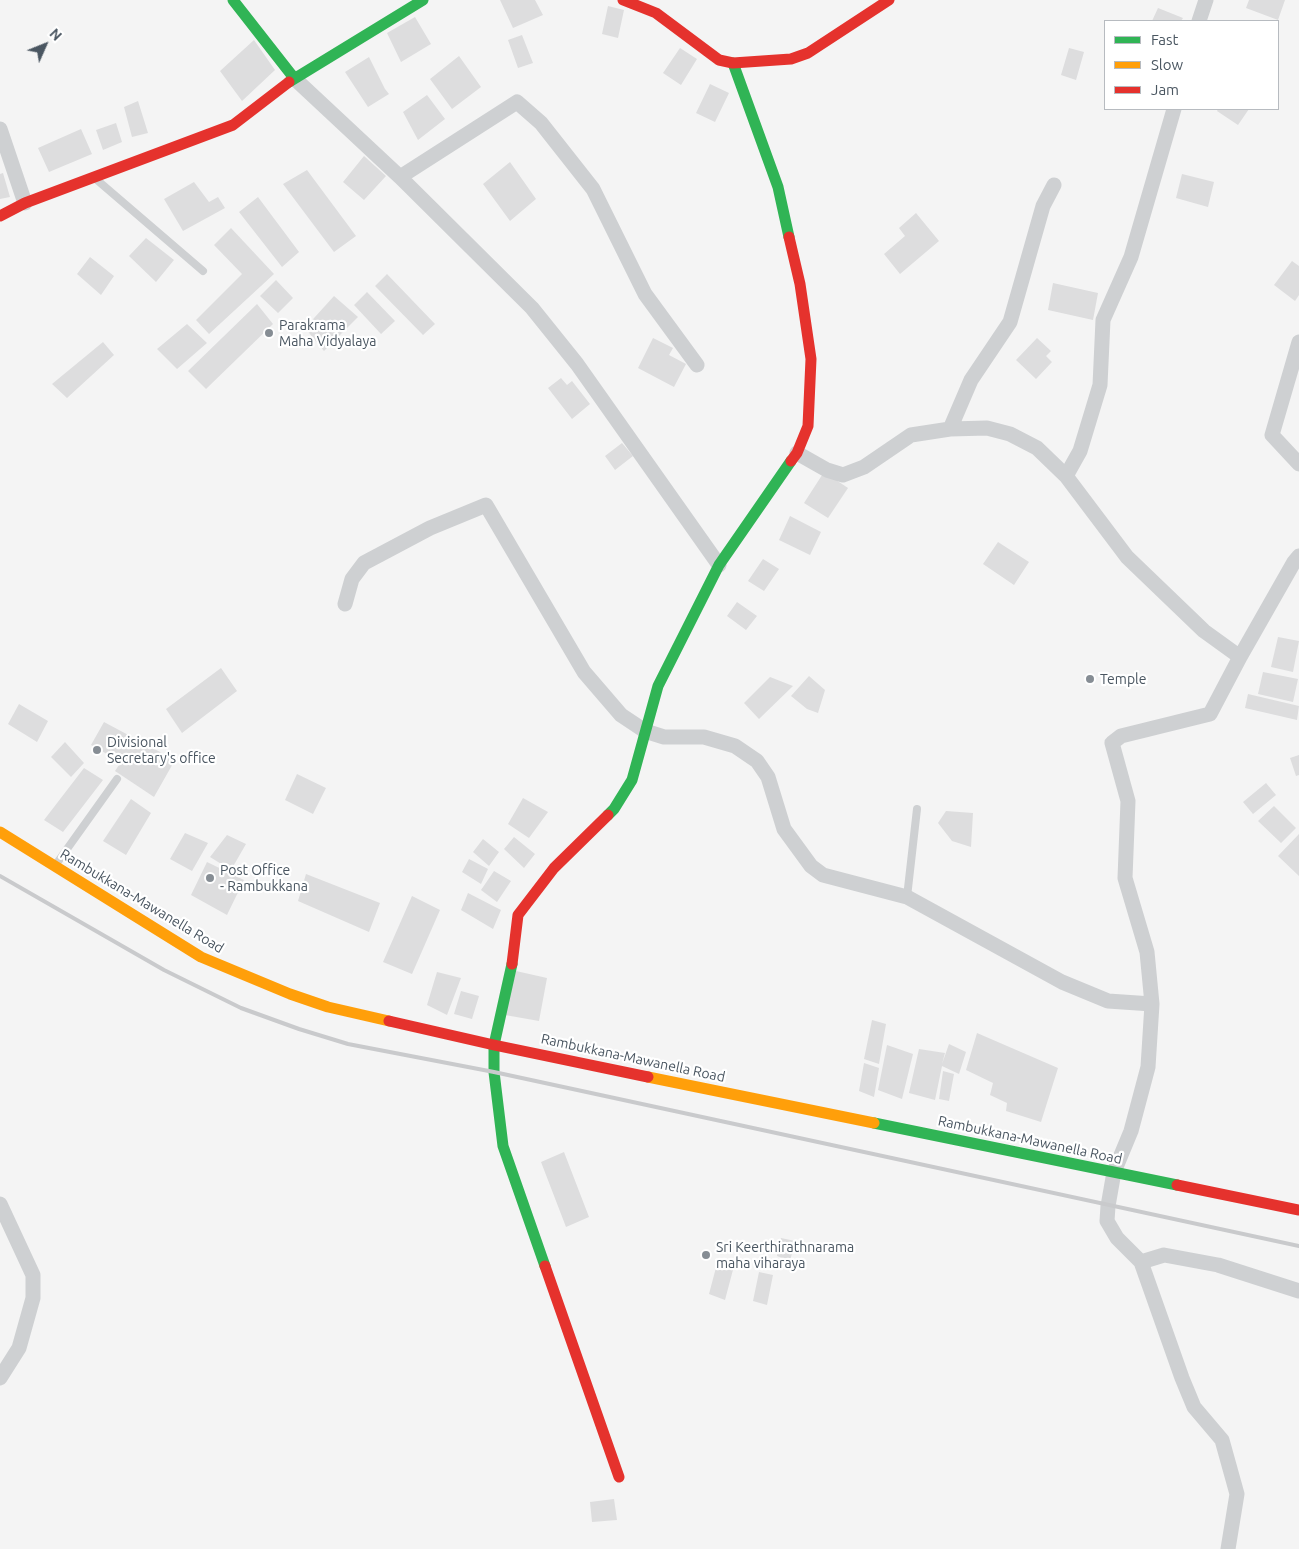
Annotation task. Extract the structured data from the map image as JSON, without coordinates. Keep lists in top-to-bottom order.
{
  "streets": {
    "street": ["Rambukkana-Mawanella Road"]
  },
  "places": [
    "Parakrama Maha Vidyalaya",
    "Temple",
    "Divisional Secretary's office",
    "Post Office - Rambukkana",
    "Sri Keerthirathnarama maha viharaya"
  ],
  "legend": ["Fast", "Slow", "Jam"],
  "north": "top right"
}
